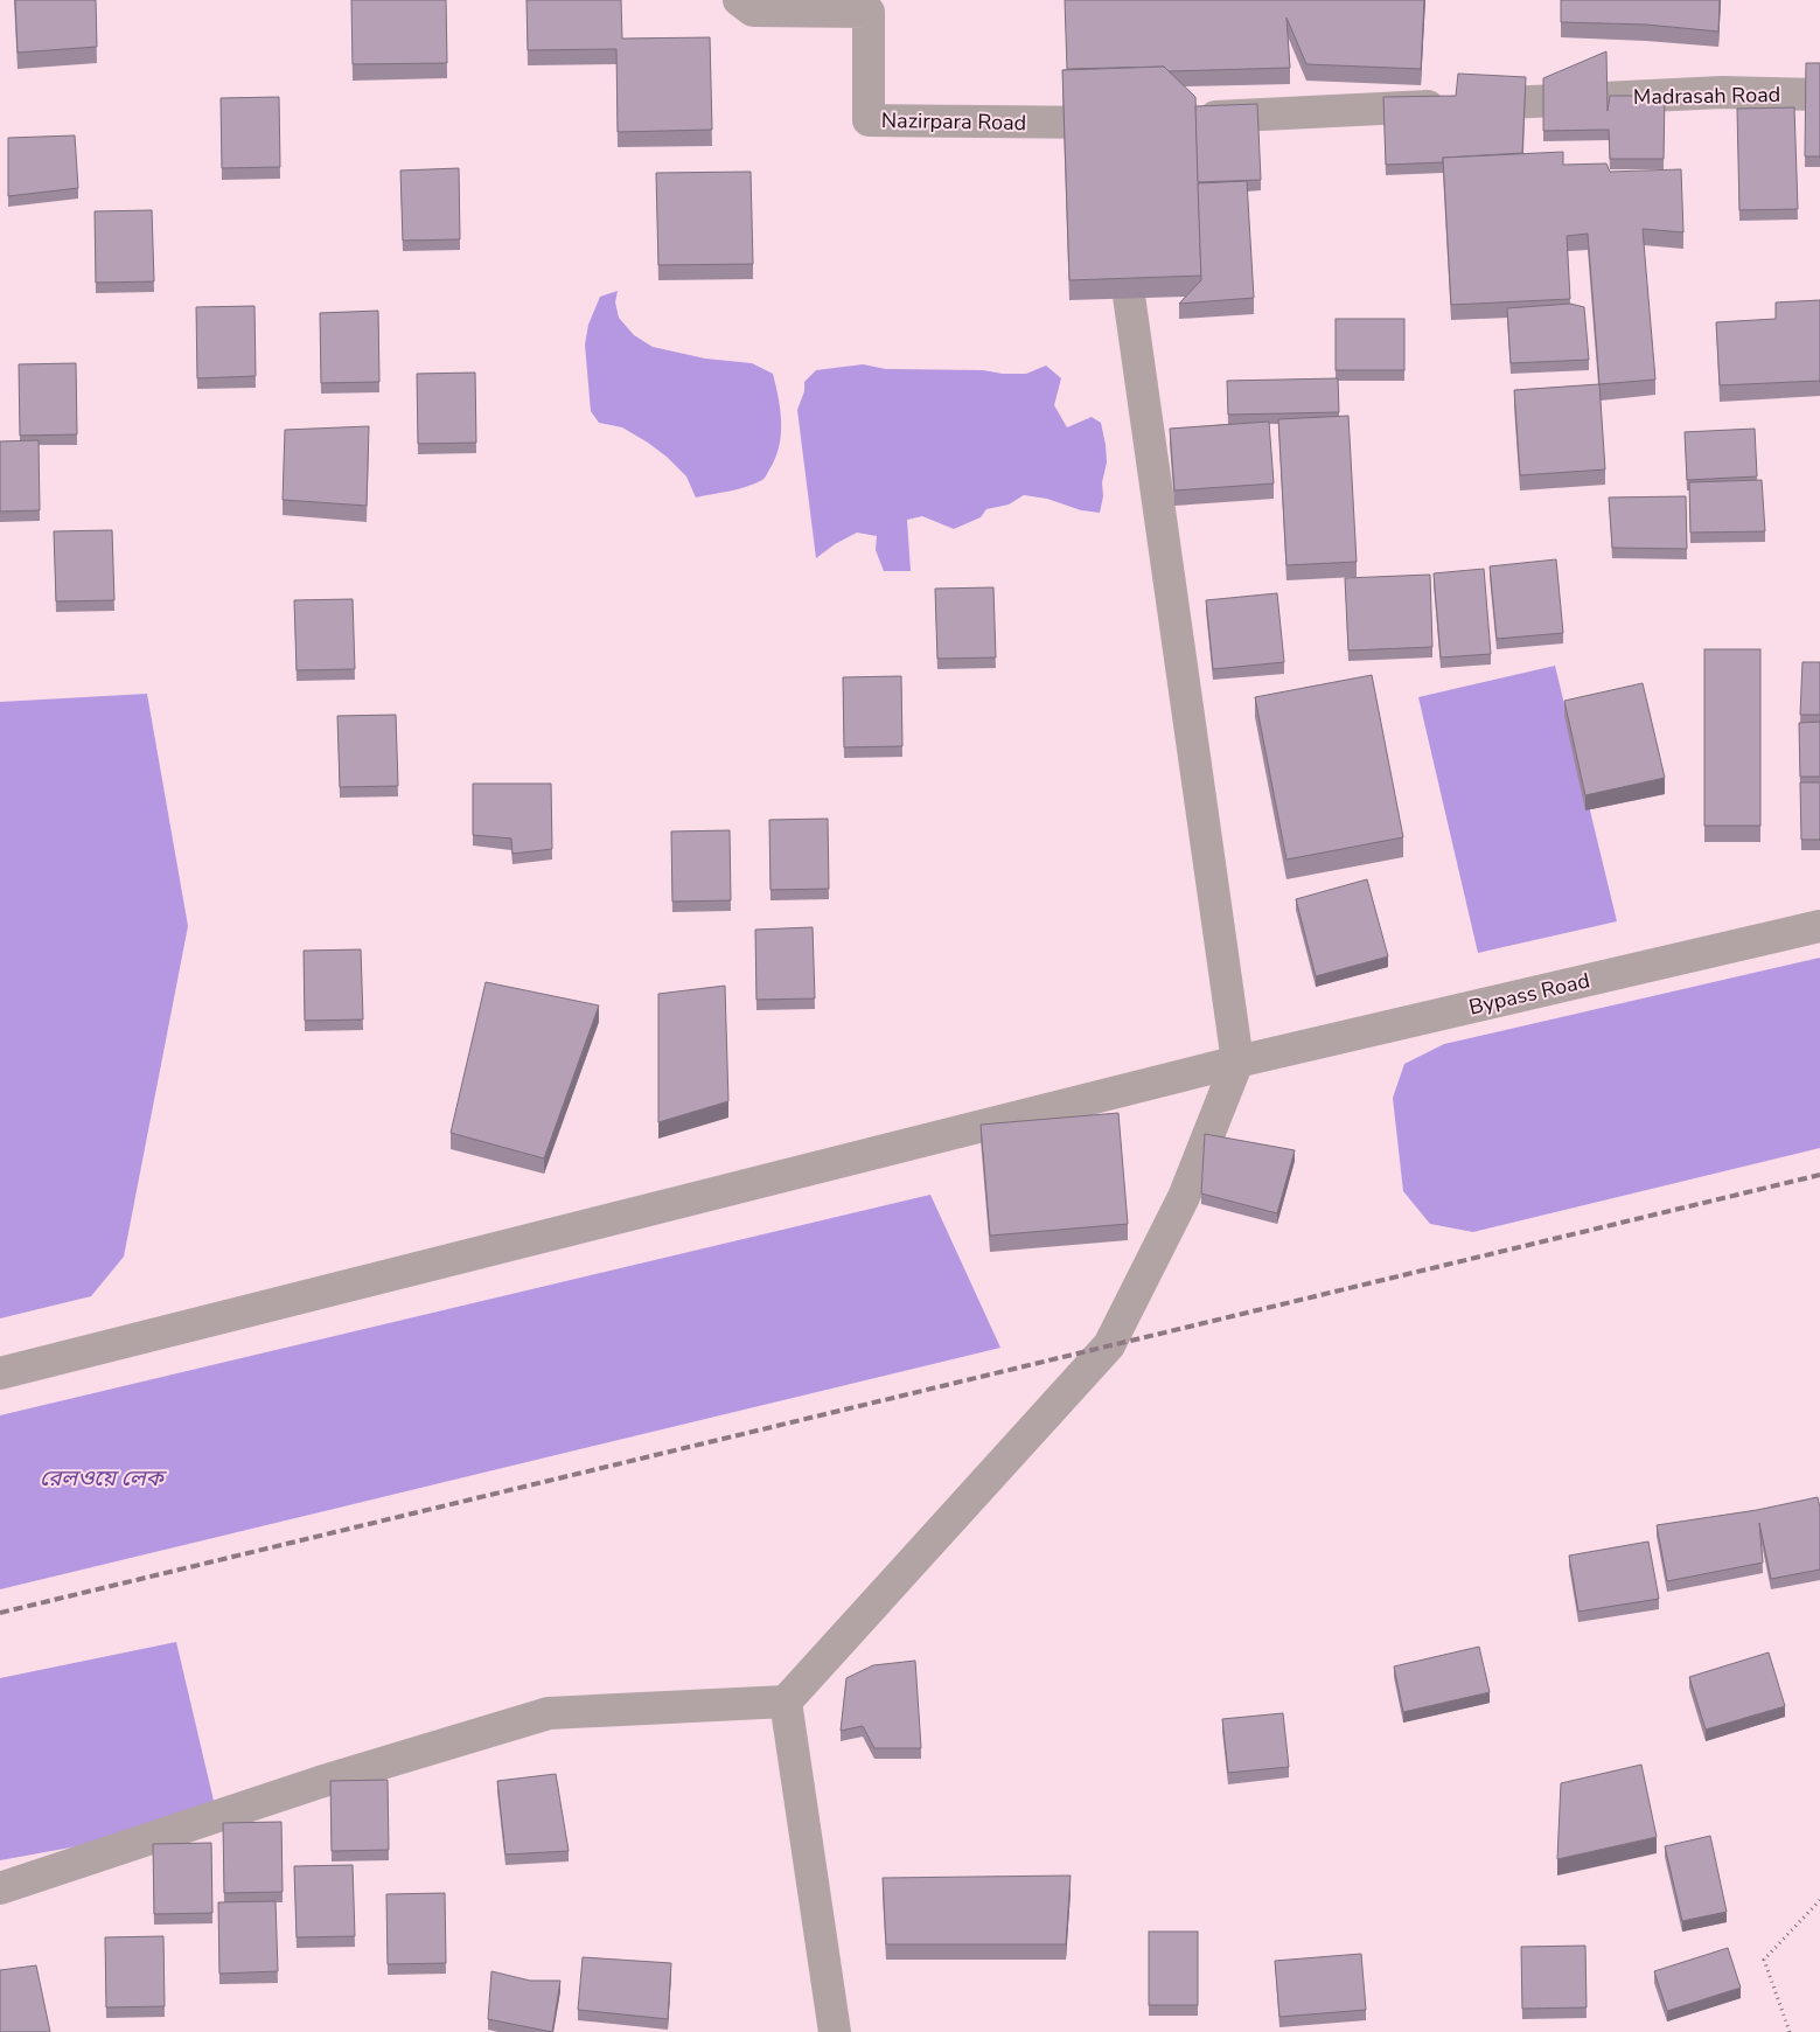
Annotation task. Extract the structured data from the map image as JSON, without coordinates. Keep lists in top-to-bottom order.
{
  "streets": {
    "street": ["Madrasah Road", "Nazirpara Road", "Bypass Road"]
  },
  "water": ["রেলওয়ে লেক"]
}
